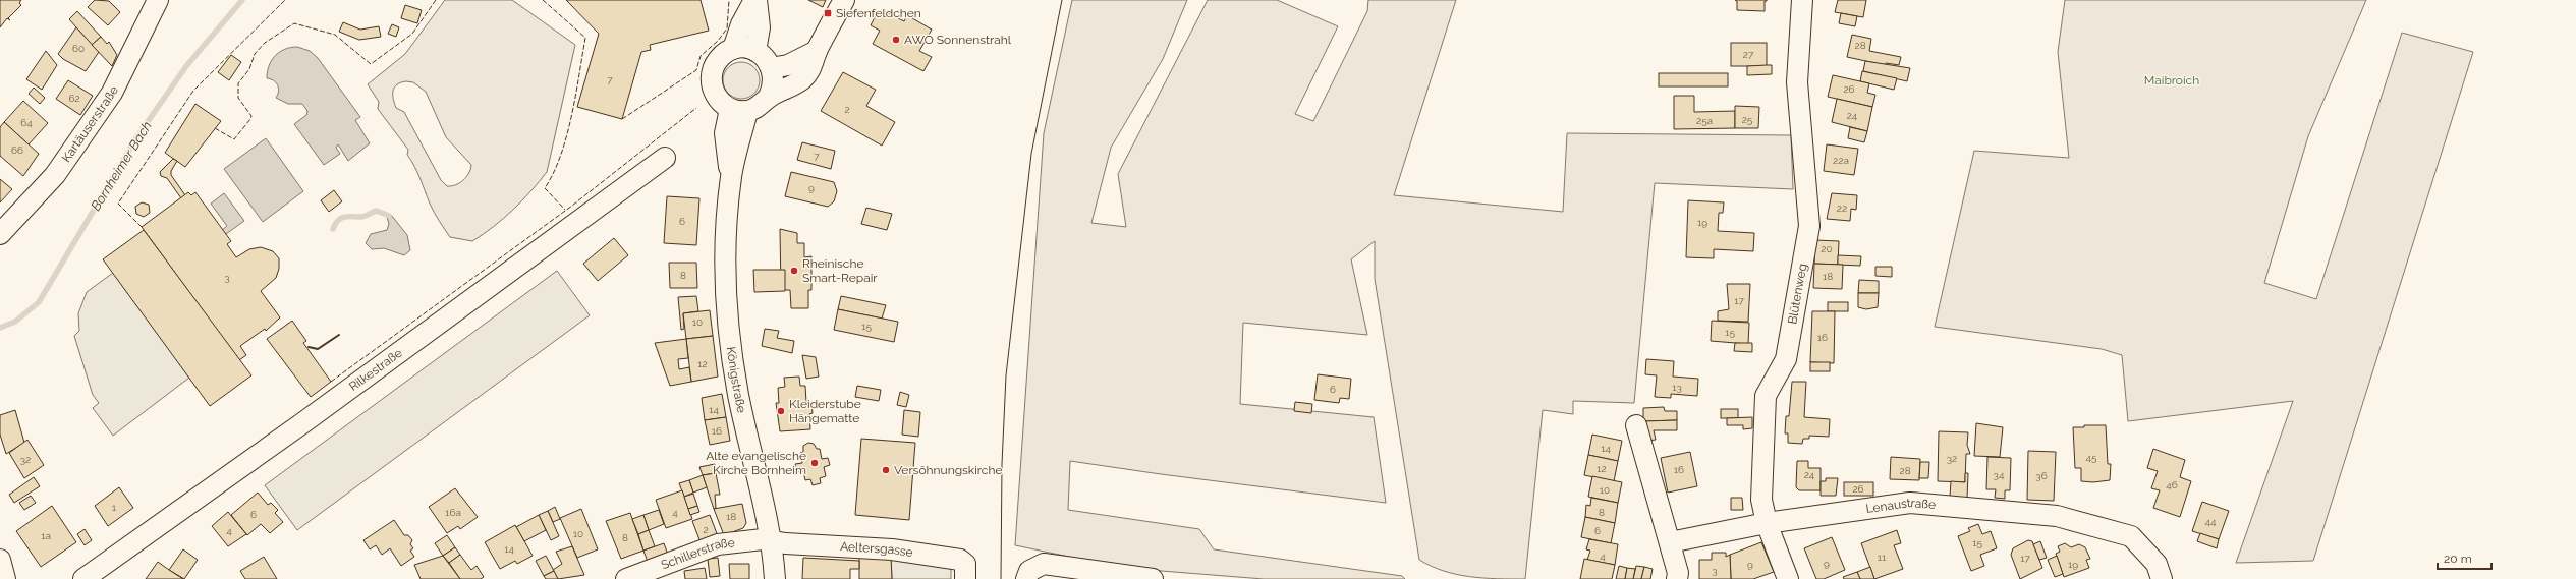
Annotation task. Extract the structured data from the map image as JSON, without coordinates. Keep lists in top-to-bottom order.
{
  "streets": {
    "street": [
      "Kartäuserstraße",
      "Blütenweg",
      "Rilkestraße",
      "Königstraße",
      "Lenaustraße",
      "Aeltersgasse",
      "Schillerstraße"
    ]
  },
  "crossings": [
    ["Blütenweg", "Lenaustraße"],
    ["Königstraße", "Aeltersgasse"],
    ["Königstraße", "Schillerstraße"],
    ["Aeltersgasse", "Schillerstraße"]
  ],
  "water": ["Bornheimer Bach"],
  "parks": ["Maibroich"],
  "places": {
    "transit": ["Siefenfeldchen"],
    "other": [
      "AWO Sonnenstrahl",
      "Rheinische Smart-Repair",
      "Kleiderstube Hängematte",
      "Alte evangelische Kirche Bornheim",
      "Versöhnungskirche"
    ]
  },
  "house_numbers": [
    "28",
    "60",
    "27",
    "7",
    "26",
    "62",
    "2",
    "24",
    "25",
    "25a",
    "64",
    "66",
    "7",
    "22a",
    "9",
    "22",
    "6",
    "19",
    "20",
    "8",
    "18",
    "3",
    "17",
    "10",
    "15",
    "15",
    "16",
    "12",
    "13",
    "6",
    "14",
    "16",
    "14",
    "45",
    "32",
    "32",
    "12",
    "16",
    "28",
    "24",
    "34",
    "36",
    "46",
    "26",
    "10",
    "1",
    "16a",
    "4",
    "8",
    "6",
    "18",
    "44",
    "2",
    "4",
    "6",
    "10",
    "1a",
    "8",
    "15",
    "14",
    "4",
    "11",
    "17",
    "9",
    "9",
    "19",
    "3"
  ],
  "scale_bar": "20 m"
}
